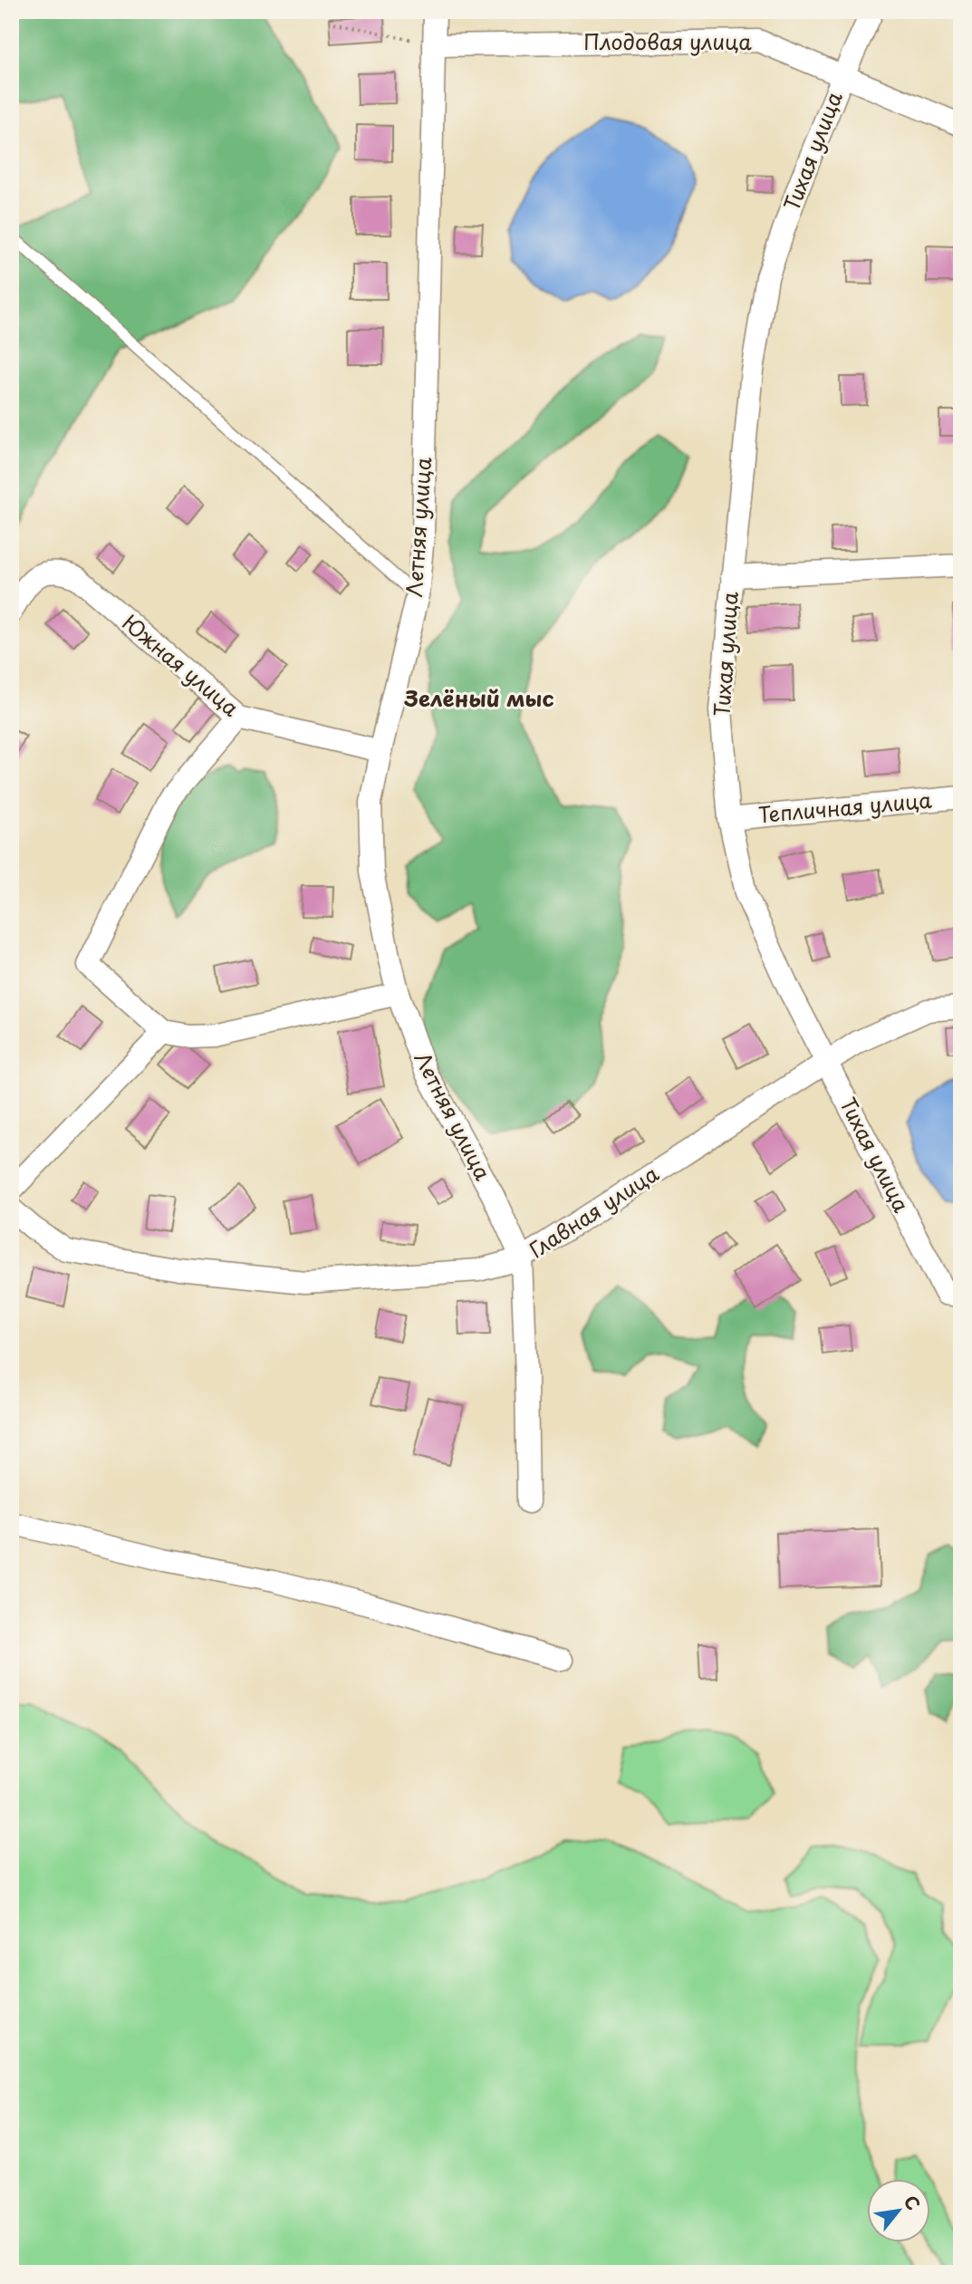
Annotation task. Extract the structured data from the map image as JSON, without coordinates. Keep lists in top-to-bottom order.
{
  "streets": {
    "street": [
      "Плодовая улица",
      "Тихая улица",
      "Летняя улица",
      "Южная улица",
      "Тепличная улица",
      "Главная улица"
    ]
  },
  "crossings": [
    ["Плодовая улица", "Тихая улица"],
    ["Плодовая улица", "Летняя улица"],
    ["Тихая улица", "Тепличная улица"],
    ["Тихая улица", "Главная улица"],
    ["Летняя улица", "Южная улица"],
    ["Летняя улица", "Главная улица"]
  ],
  "districts": ["Зелёный мыс"],
  "north": "top right"
}
